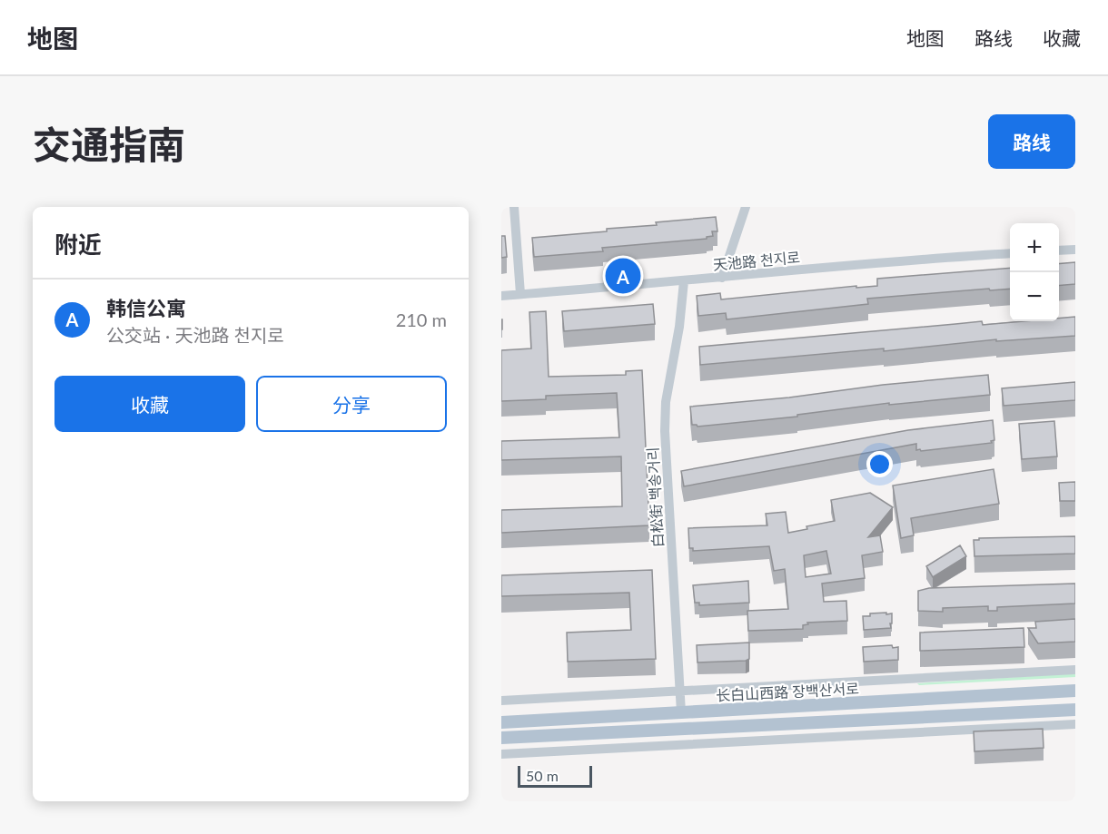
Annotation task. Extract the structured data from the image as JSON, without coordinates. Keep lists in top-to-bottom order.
{
  "streets": {
    "main road": ["长白山西路 장백산서로"],
    "street": ["天池路 천지로", "白松街 백송거리"]
  },
  "crossings": [
    ["天池路 천지로", "白松街 백송거리"],
    ["白松街 백송거리", "长白山西路 장백산서로"]
  ],
  "scale_bar": "50 m",
  "page": {
    "header": "地图",
    "nav": ["地图", "路线", "收藏"],
    "title": "交通指南",
    "buttons": [
      "路线",
      ["收藏", "分享"]
    ],
    "heading": "附近",
    "map_buttons": ["+", "−"],
    "pins": "A",
    "list": [
      {
        "mark": "A",
        "name": "韩信公寓",
        "note": "公交站 · 天池路 천지로",
        "value": "210 m"
      }
    ],
    "scale": "50 m"
  }
}
